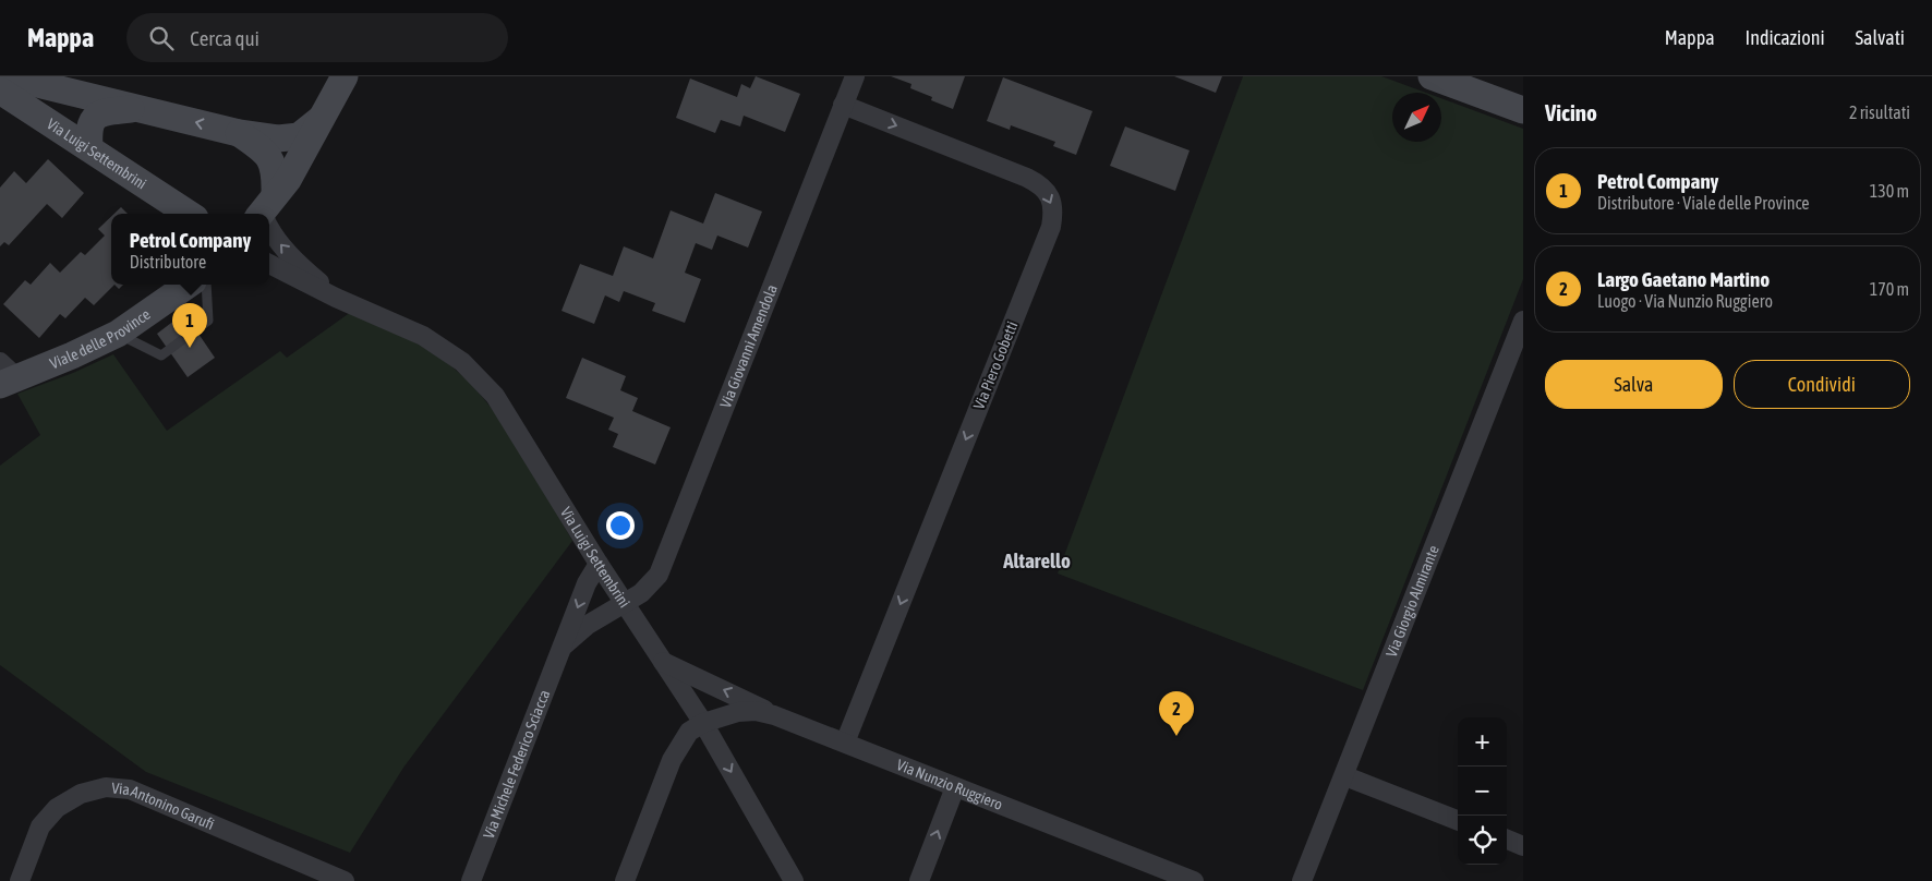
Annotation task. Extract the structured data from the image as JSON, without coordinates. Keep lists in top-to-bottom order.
{
  "streets": {
    "street": [
      "Via Luigi Settembrini",
      "Viale delle Province",
      "Via Giovanni Amendola",
      "Via Piero Gobetti",
      "Via Giorgio Almirante",
      "Via Michele Federico Sciacca",
      "Via Nunzio Ruggiero",
      "Via Antonino Garufi"
    ]
  },
  "crossings": [
    ["Via Luigi Settembrini", "Via Giovanni Amendola"],
    ["Via Luigi Settembrini", "Via Michele Federico Sciacca"],
    ["Via Luigi Settembrini", "Via Nunzio Ruggiero"],
    ["Via Giovanni Amendola", "Via Piero Gobetti"],
    ["Via Giovanni Amendola", "Via Michele Federico Sciacca"],
    ["Via Piero Gobetti", "Via Nunzio Ruggiero"]
  ],
  "districts": ["Altarello"],
  "north": "top right",
  "page": {
    "header": "Mappa",
    "search": "Cerca qui",
    "nav": ["Mappa", "Indicazioni", "Salvati"],
    "heading": ["Vicino", "2 risultati"],
    "list": [
      {
        "mark": "1",
        "name": "Petrol Company",
        "note": "Distributore · Viale delle Province",
        "value": "130 m"
      },
      {
        "mark": "2",
        "name": "Largo Gaetano Martino",
        "note": "Luogo · Via Nunzio Ruggiero",
        "value": "170 m"
      }
    ],
    "popup": ["Petrol Company", "Distributore"],
    "pins": ["1", "2"],
    "buttons": ["Salva", "Condividi"],
    "map_buttons": ["+", "−"]
  }
}
